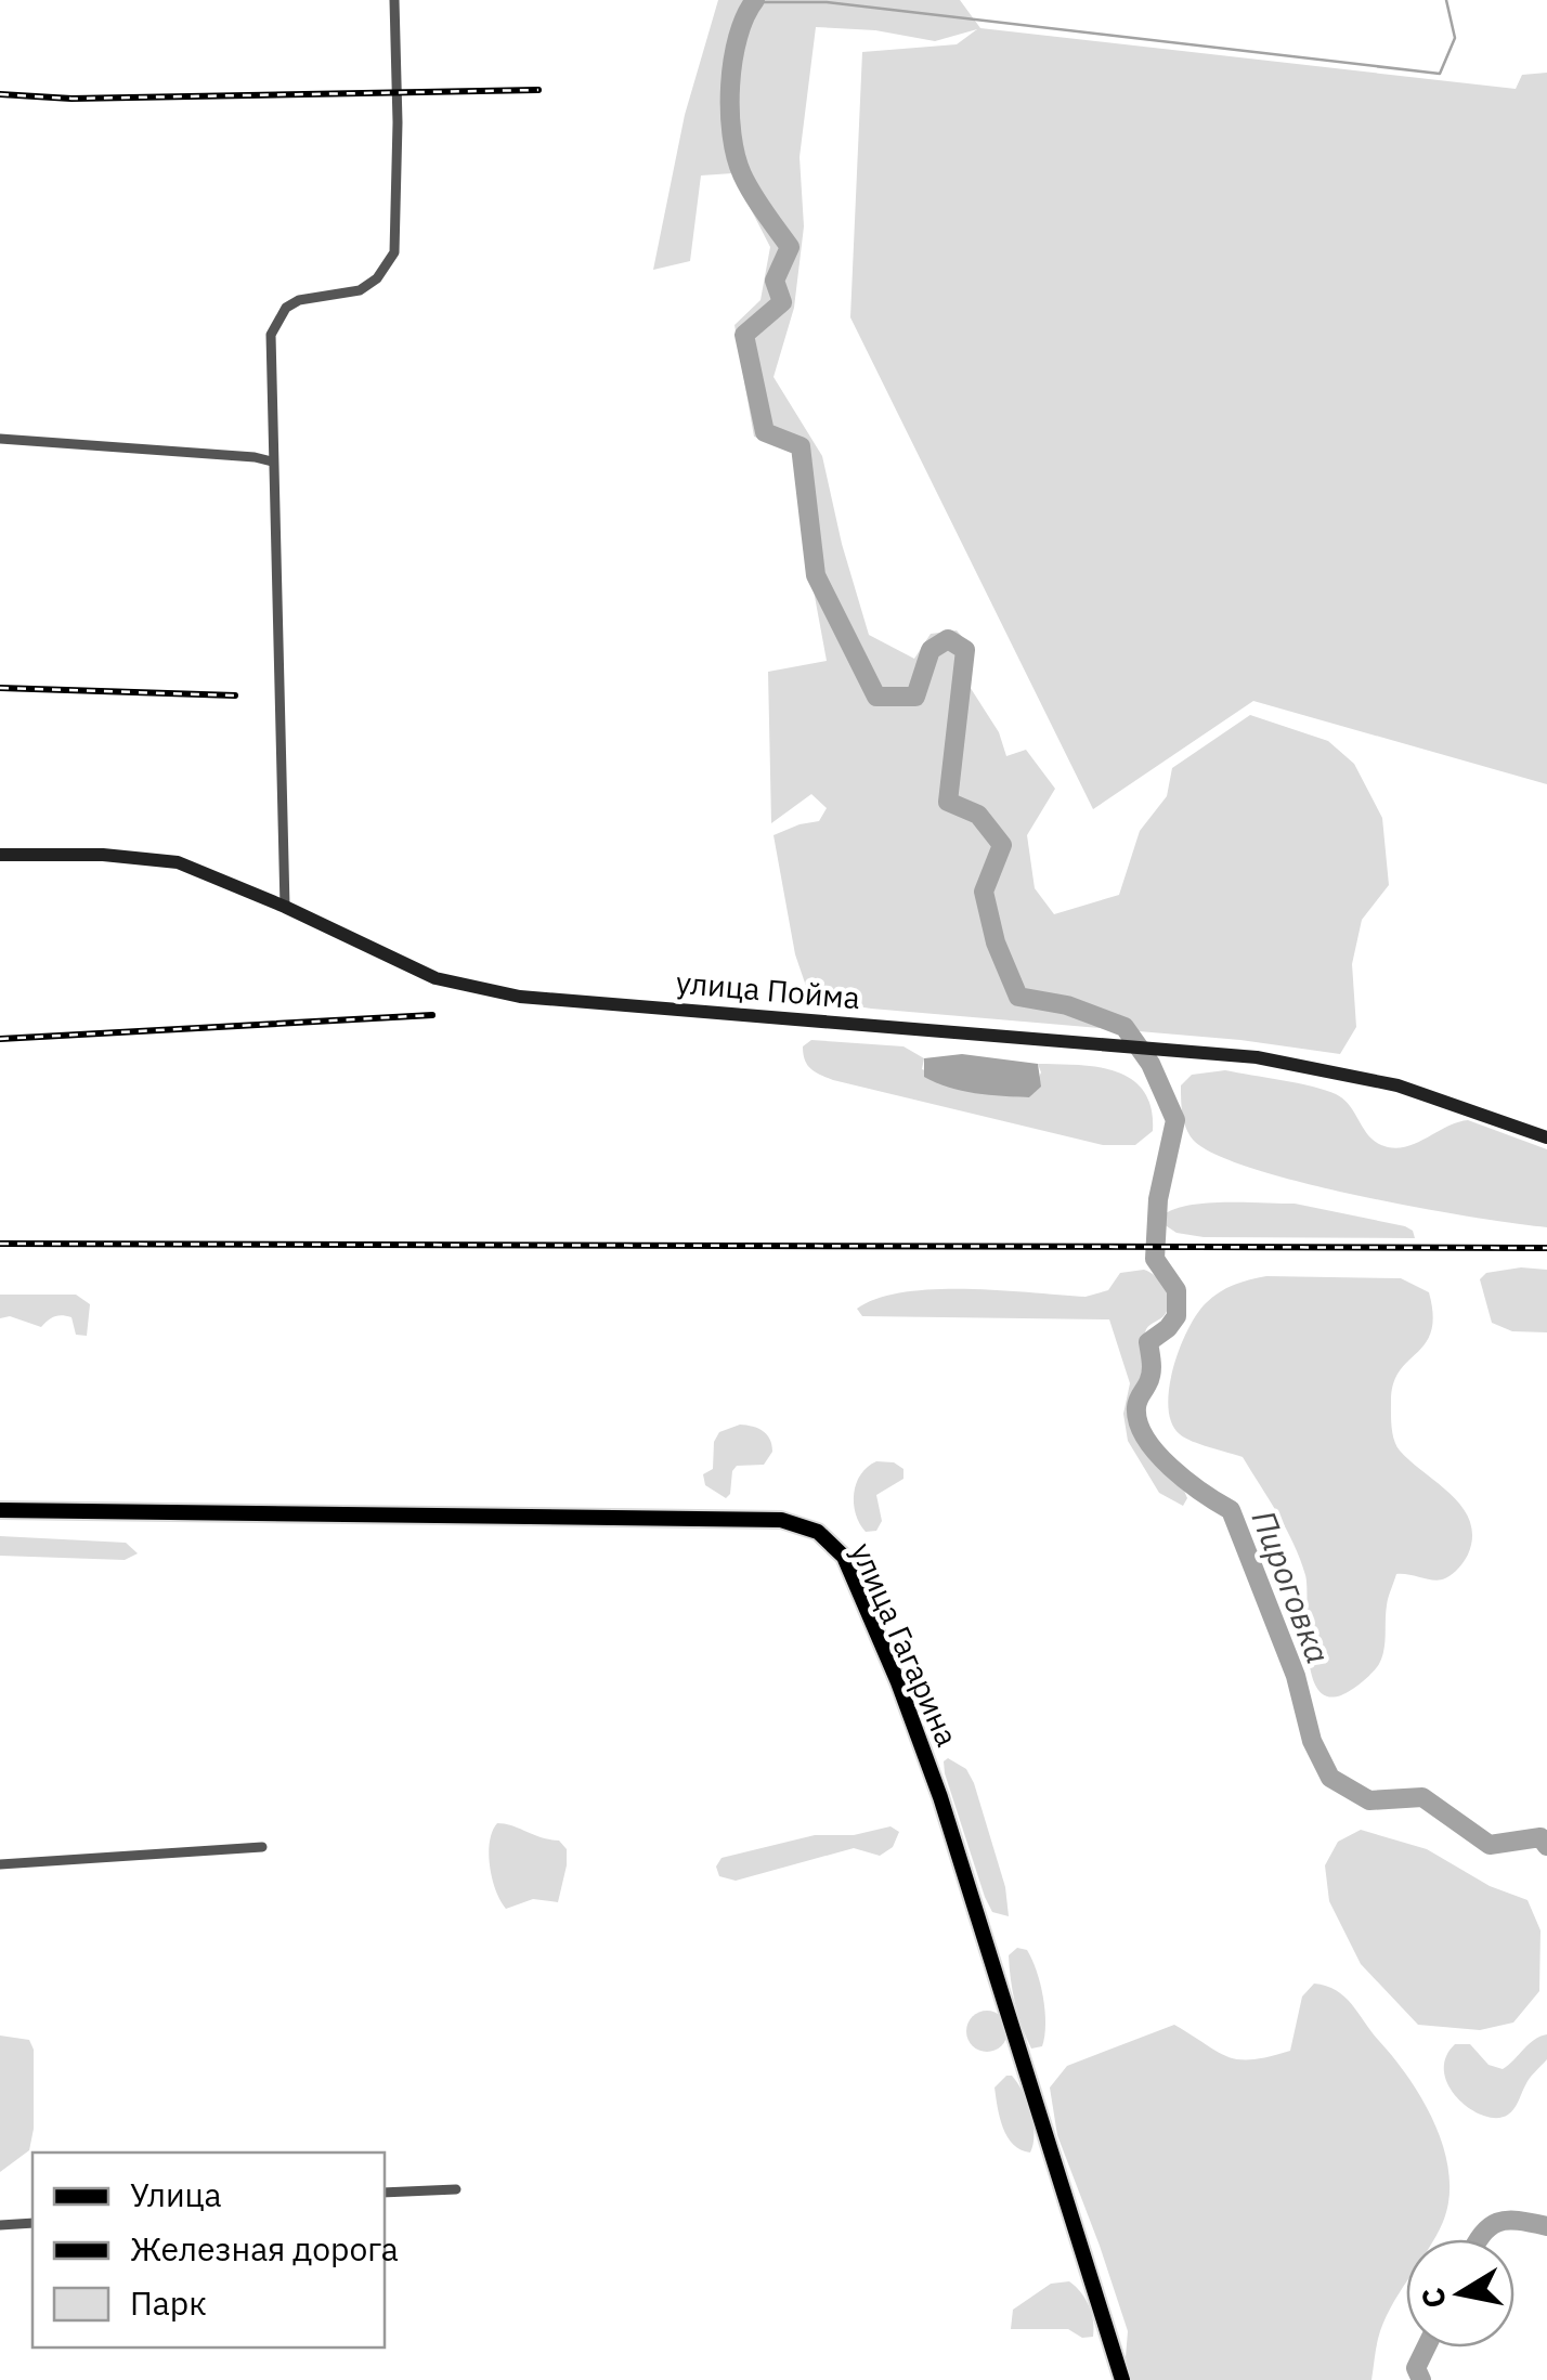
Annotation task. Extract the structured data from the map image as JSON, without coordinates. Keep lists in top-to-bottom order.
{
  "streets": {
    "main road": ["улица Пойма", "улица Гагарина"]
  },
  "water": ["Пироговка"],
  "legend": ["Улица", "Железная дорога", "Парк"],
  "north": "left"
}
